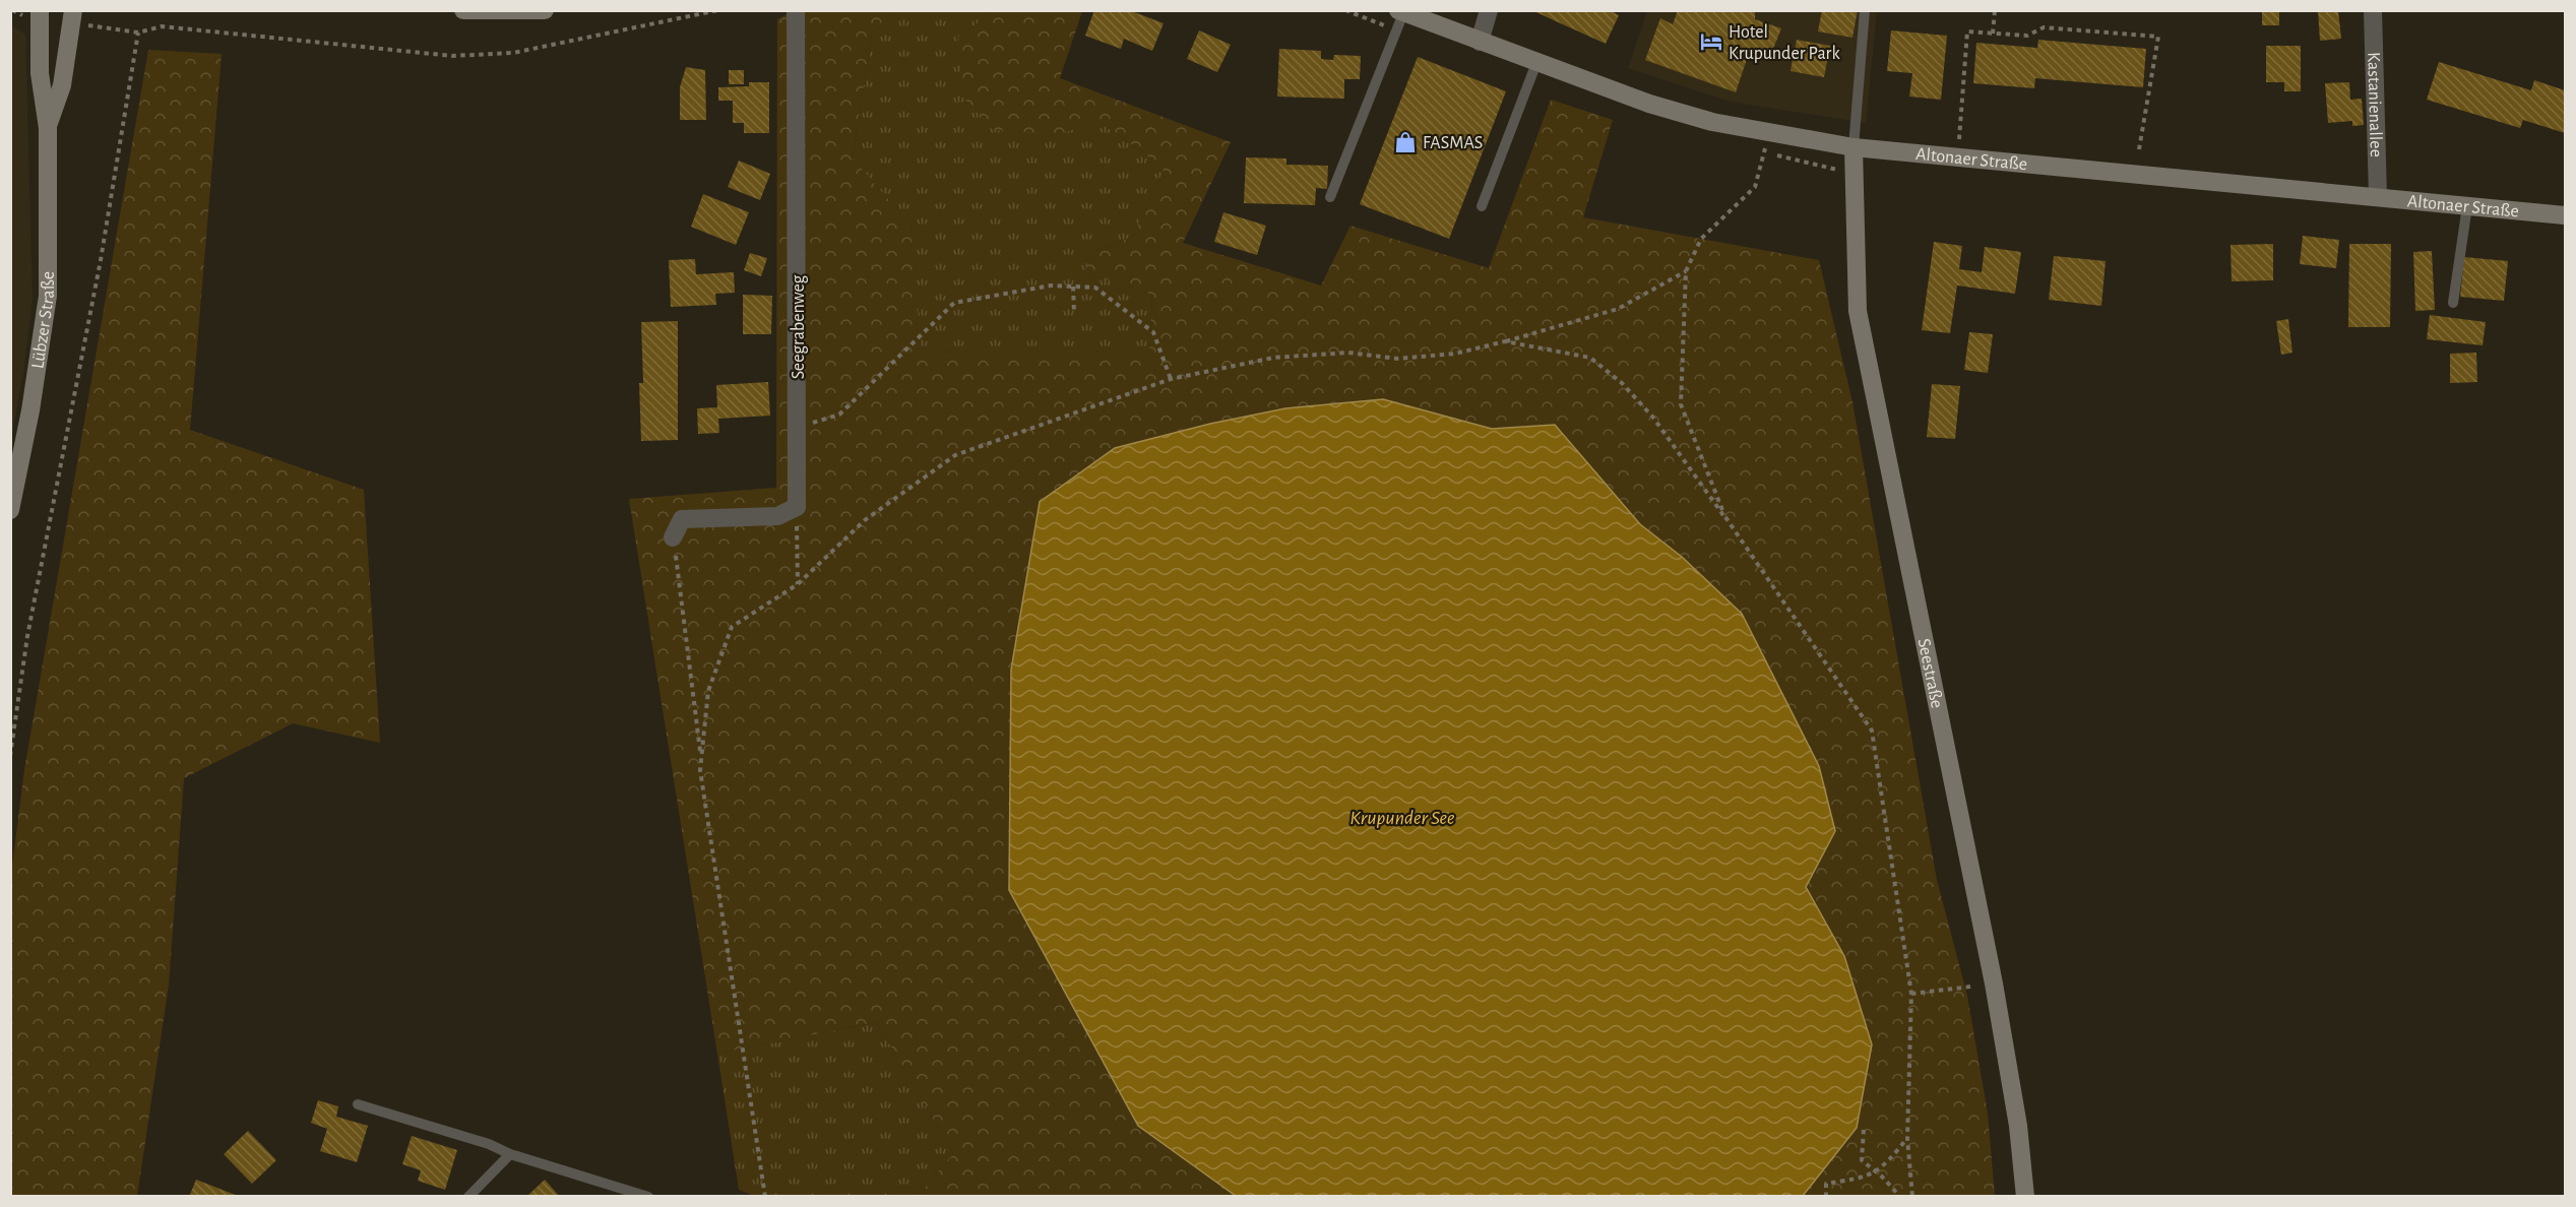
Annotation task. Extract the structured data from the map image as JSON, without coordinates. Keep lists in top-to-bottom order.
{
  "streets": {
    "street": [
      "Kastanienallee",
      "Altonaer Straße",
      "Lübzer Straße",
      "Seegrabenweg",
      "Seestraße"
    ]
  },
  "crossings": [
    ["Kastanienallee", "Altonaer Straße"],
    ["Altonaer Straße", "Seestraße"]
  ],
  "water": ["Krupunder See"],
  "places": {
    "hotel": ["Hotel Krupunder Park"],
    "shop": ["FASMAS"]
  }
}
